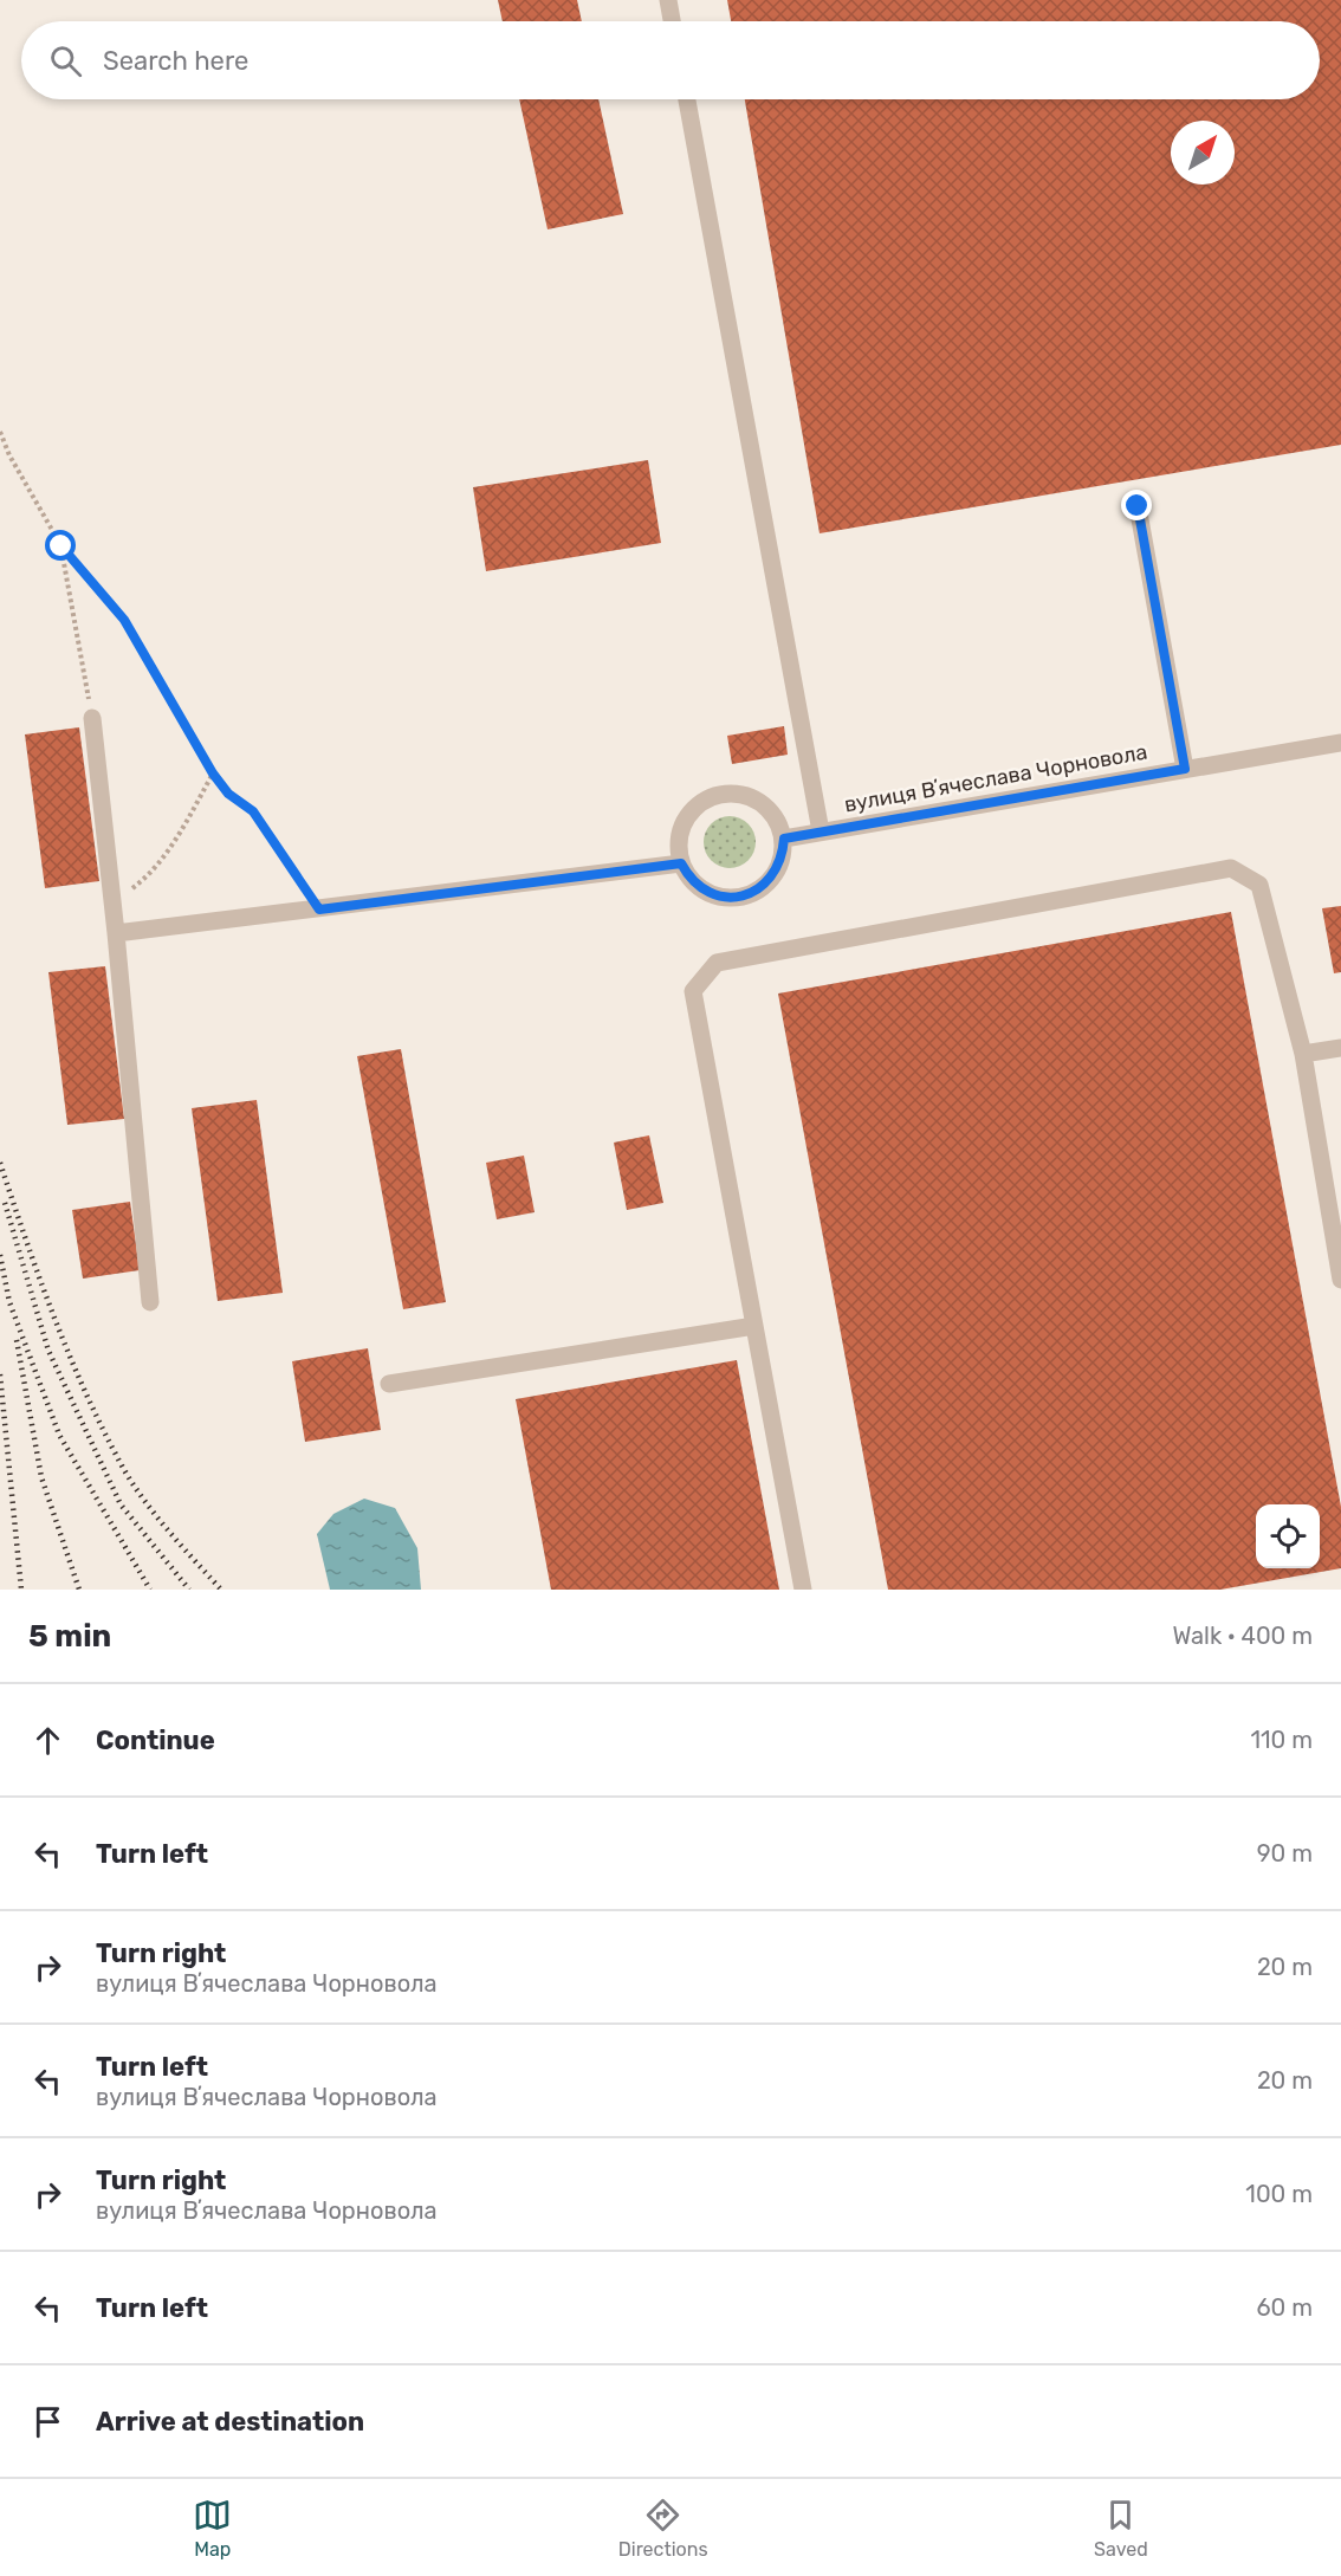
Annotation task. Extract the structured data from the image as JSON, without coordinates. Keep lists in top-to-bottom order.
{
  "streets": {
    "street": ["вулиця Вʼячеслава Чорновола"]
  },
  "north": "top right",
  "page": {
    "search": "Search here",
    "heading": ["5 min", "Walk · 400 m"],
    "list": [
      ["Continue", "110 m"],
      ["Turn left", "90 m"],
      ["Turn right", "вулиця Вʼячеслава Чорновола", "20 m"],
      ["Turn left", "вулиця Вʼячеслава Чорновола", "20 m"],
      ["Turn right", "вулиця Вʼячеслава Чорновола", "100 m"],
      ["Turn left", "60 m"],
      "Arrive at destination"
    ],
    "nav": ["Map", "Directions", "Saved"]
  }
}
